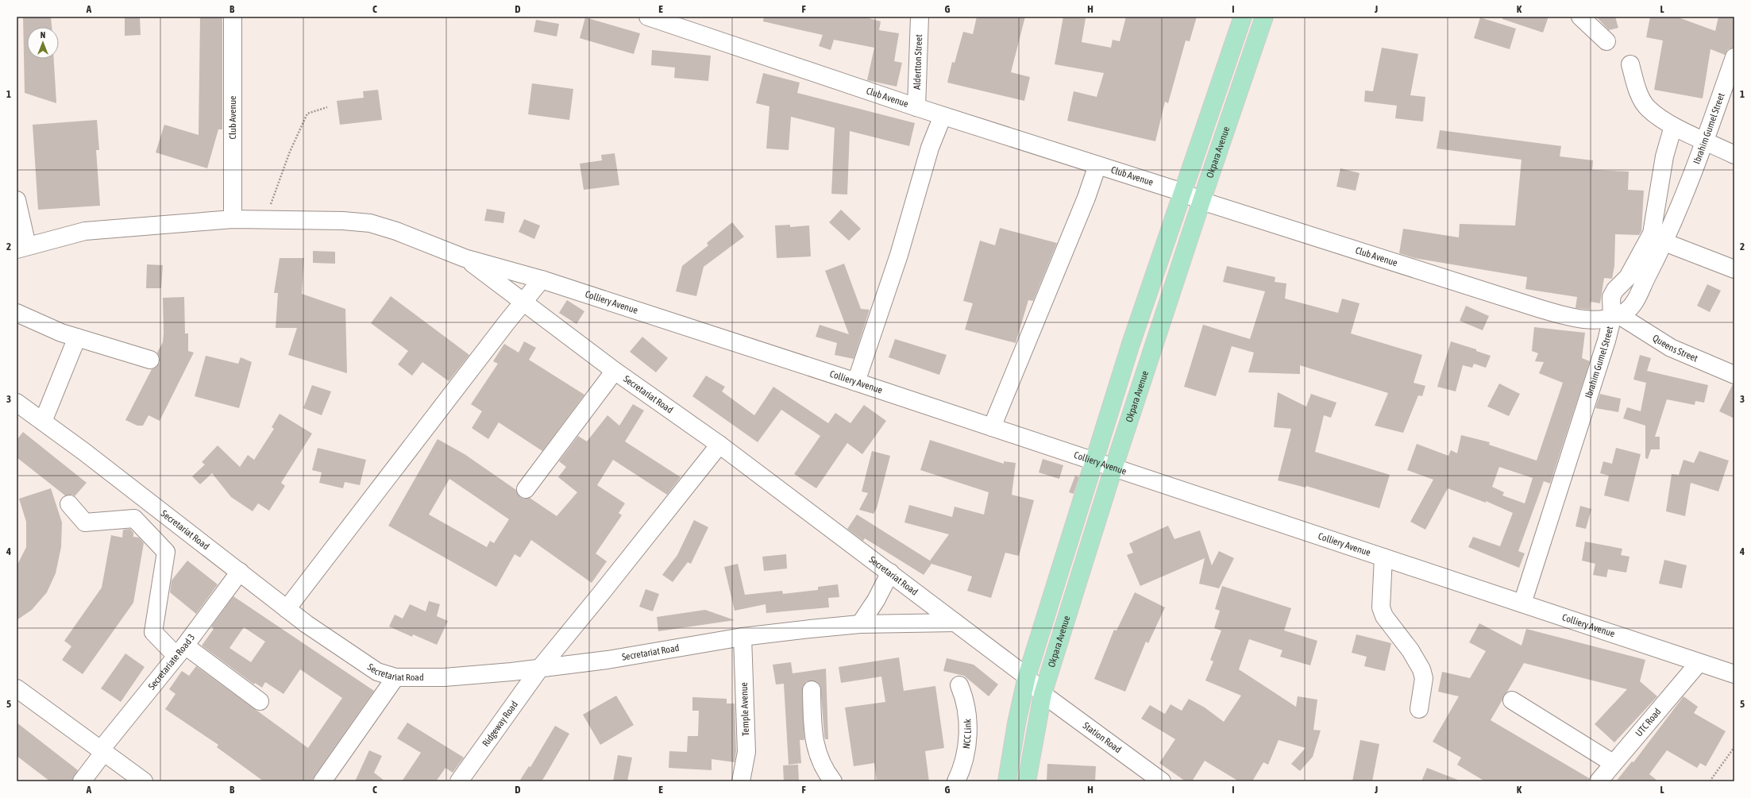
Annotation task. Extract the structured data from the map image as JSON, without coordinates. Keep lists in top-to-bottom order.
{
  "streets": {
    "main road": ["Okpara Avenue"],
    "street": [
      "Aldertton Street",
      "Club Avenue",
      "Ibrahim Gumel Street",
      "Colliery Avenue",
      "Queens Street",
      "Secretariat Road",
      "Secretariate Road 3",
      "Temple Avenue",
      "UTC Road",
      "Ridgeway Road",
      "NCC Link",
      "Station Road"
    ]
  },
  "crossings": [
    ["Aldertton Street", "Club Avenue"],
    ["Club Avenue", "Ibrahim Gumel Street"],
    ["Club Avenue", "Okpara Avenue"],
    ["Club Avenue", "Queens Street"],
    ["Ibrahim Gumel Street", "Colliery Avenue"],
    ["Ibrahim Gumel Street", "Queens Street"],
    ["Okpara Avenue", "Colliery Avenue"],
    ["Okpara Avenue", "Secretariat Road"],
    ["Okpara Avenue", "Station Road"],
    ["Colliery Avenue", "Secretariat Road"],
    ["Colliery Avenue", "UTC Road"],
    ["Secretariat Road", "Secretariate Road 3"],
    ["Secretariat Road", "Temple Avenue"],
    ["Secretariat Road", "Ridgeway Road"],
    ["Secretariat Road", "Station Road"]
  ],
  "north": "top",
  "grid": {
    "columns": [
      "A",
      "B",
      "C",
      "D",
      "E",
      "F",
      "G",
      "H",
      "I",
      "J",
      "K",
      "L"
    ],
    "rows": [
      "1",
      "2",
      "3",
      "4",
      "5"
    ]
  }
}
